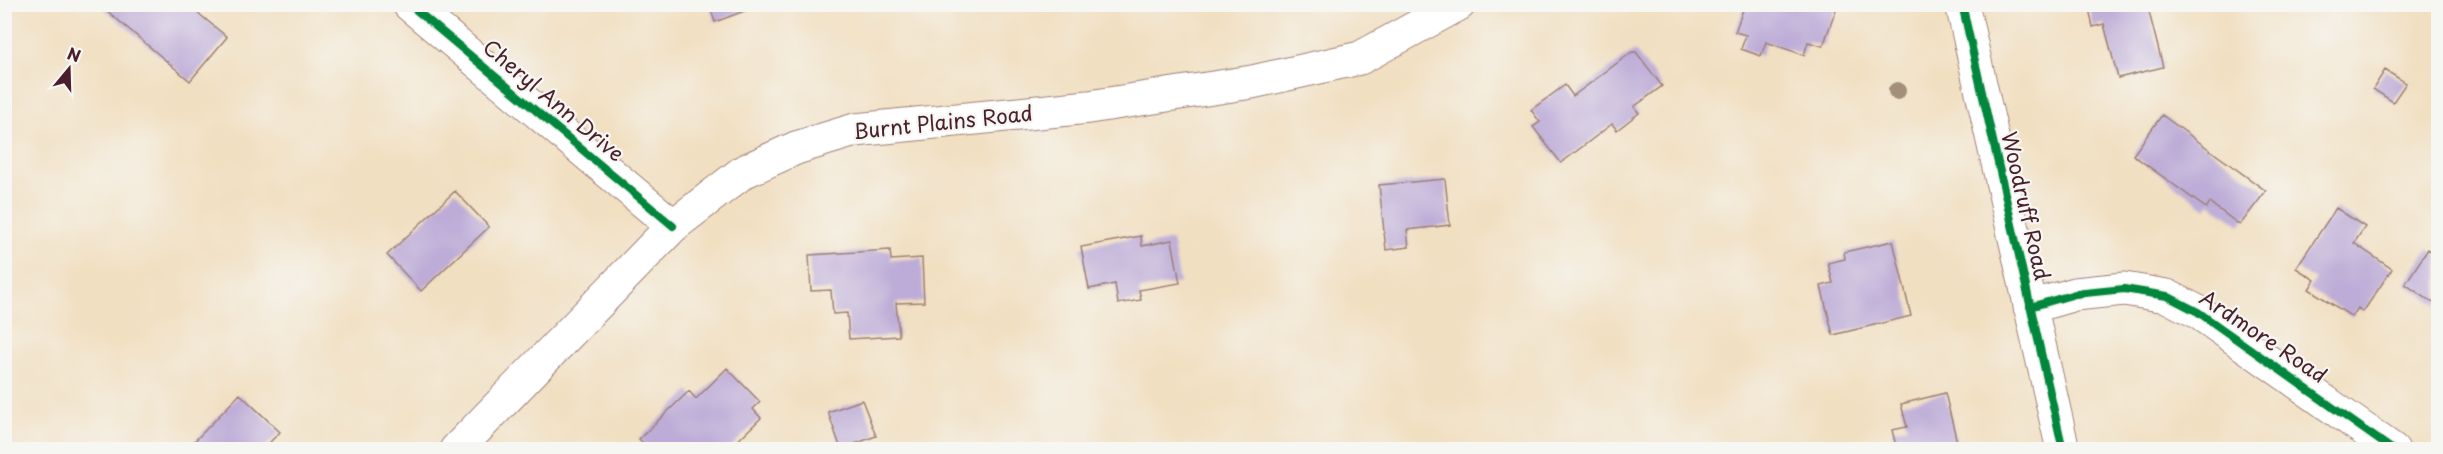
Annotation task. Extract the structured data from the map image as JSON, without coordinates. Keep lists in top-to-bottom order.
{
  "streets": {
    "street": [
      "Cheryl Ann Drive",
      "Burnt Plains Road",
      "Woodruff Road",
      "Ardmore Road"
    ]
  },
  "crossings": [
    ["Cheryl Ann Drive", "Burnt Plains Road"],
    ["Woodruff Road", "Ardmore Road"]
  ],
  "north": "top"
}
